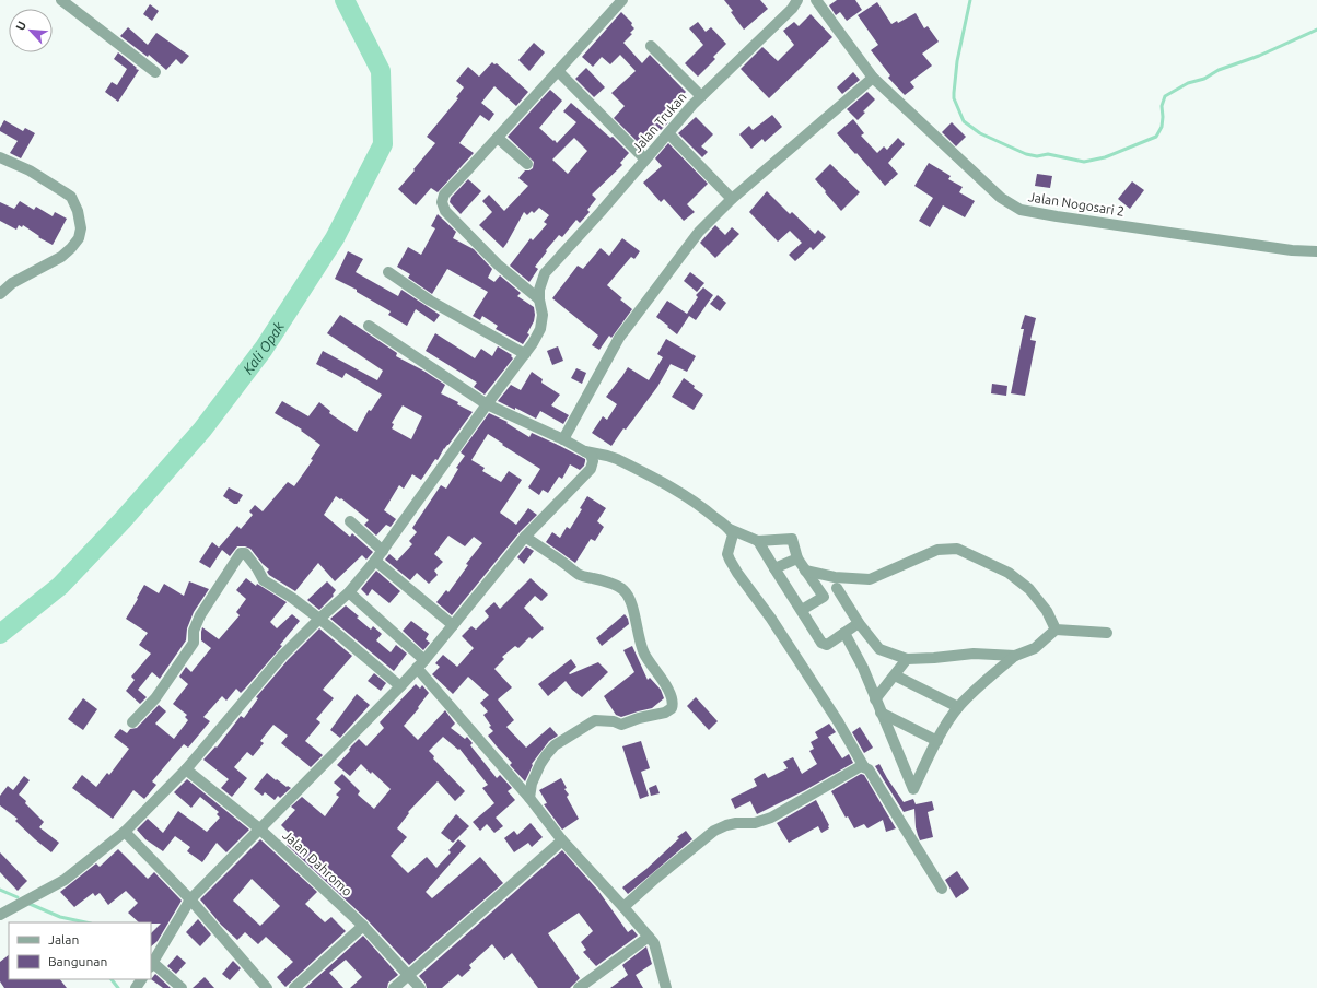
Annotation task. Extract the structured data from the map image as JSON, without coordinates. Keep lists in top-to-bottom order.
{
  "streets": {
    "street": ["Jalan Trukan", "Jalan Nogosari 2", "Jalan Dahromo"]
  },
  "crossings": [
    ["Jalan Trukan", "Jalan Dahromo"]
  ],
  "water": ["Kali Opak"],
  "legend": ["Jalan", "Bangunan"],
  "north": "top left"
}
